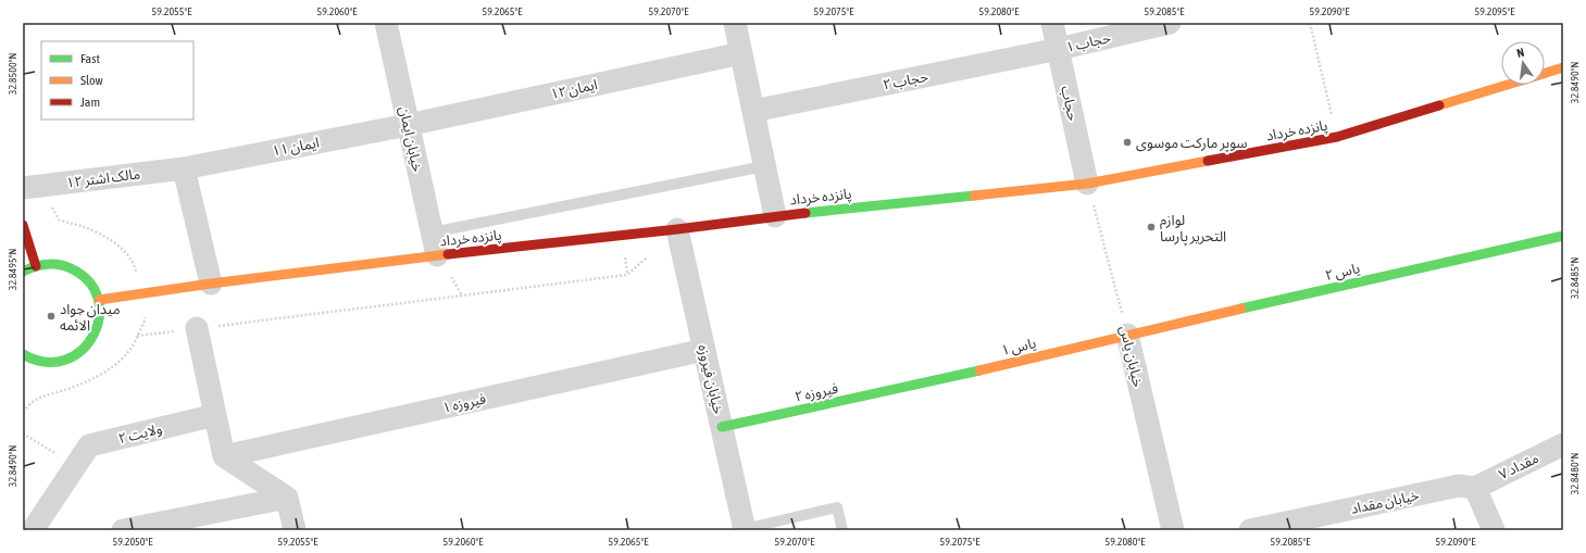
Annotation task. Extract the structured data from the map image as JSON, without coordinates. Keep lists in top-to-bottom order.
{
  "streets": {
    "street": [
      "حجاب ۱",
      "حجاب ۲",
      "ایمان ۱۲",
      "حجاب",
      "پانزده خرداد",
      "خیابان ایمان",
      "ایمان ۱۱",
      "مالک اشتر ۱۲",
      "یاس ۲",
      "یاس ۱",
      "خیابان یاس",
      "خیابان فیروزه",
      "فیروزه ۲",
      "فیروزه ۱",
      "ولایت ۲",
      "مقداد ۷",
      "خیابان مقداد"
    ]
  },
  "crossings": [
    ["حجاب ۱", "حجاب ۲"],
    ["حجاب ۱", "حجاب"],
    ["حجاب ۲", "حجاب"],
    ["ایمان ۱۲", "خیابان ایمان"],
    ["ایمان ۱۲", "ایمان ۱۱"],
    ["حجاب", "پانزده خرداد"],
    ["حجاب", "خیابان یاس"],
    ["پانزده خرداد", "خیابان ایمان"],
    ["پانزده خرداد", "خیابان یاس"],
    ["پانزده خرداد", "خیابان فیروزه"],
    ["خیابان ایمان", "ایمان ۱۱"],
    ["ایمان ۱۱", "مالک اشتر ۱۲"],
    ["یاس ۲", "یاس ۱"],
    ["یاس ۲", "خیابان یاس"],
    ["یاس ۱", "خیابان یاس"],
    ["یاس ۱", "فیروزه ۲"],
    ["خیابان فیروزه", "فیروزه ۲"],
    ["خیابان فیروزه", "فیروزه ۱"],
    ["مقداد ۷", "خیابان مقداد"]
  ],
  "places": ["سوپر مارکت موسوی", "لوازم التحریر پارسا", "میدان جواد الائمه"],
  "legend": ["Fast", "Slow", "Jam"],
  "north": "top",
  "coordinates": [
    "59.2055°E",
    "59.2060°E",
    "59.2065°E",
    "59.2070°E",
    "59.2075°E",
    "59.2080°E",
    "59.2085°E",
    "59.2090°E",
    "59.2095°E",
    "32.8500°N",
    "32.8490°N",
    "32.8495°N",
    "32.8485°N",
    "32.8480°N",
    "59.2050°E"
  ]
}
